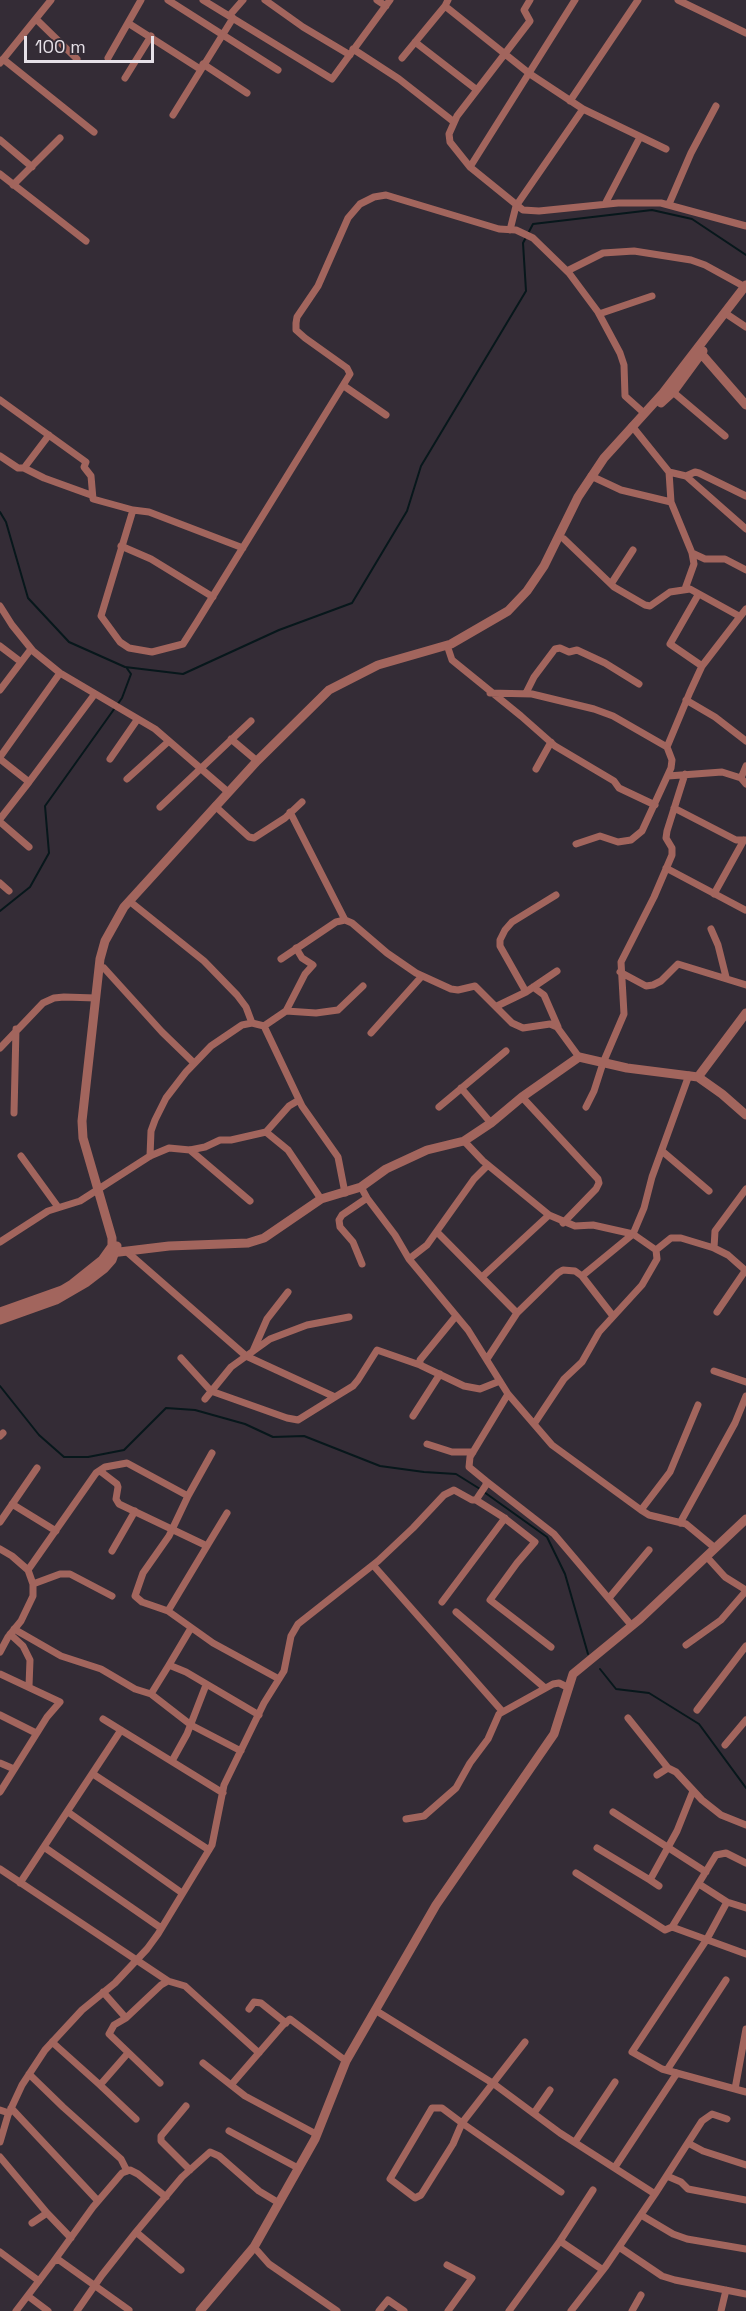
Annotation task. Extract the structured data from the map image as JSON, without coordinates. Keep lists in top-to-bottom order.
{
  "scale_bar": "100 m"
}
